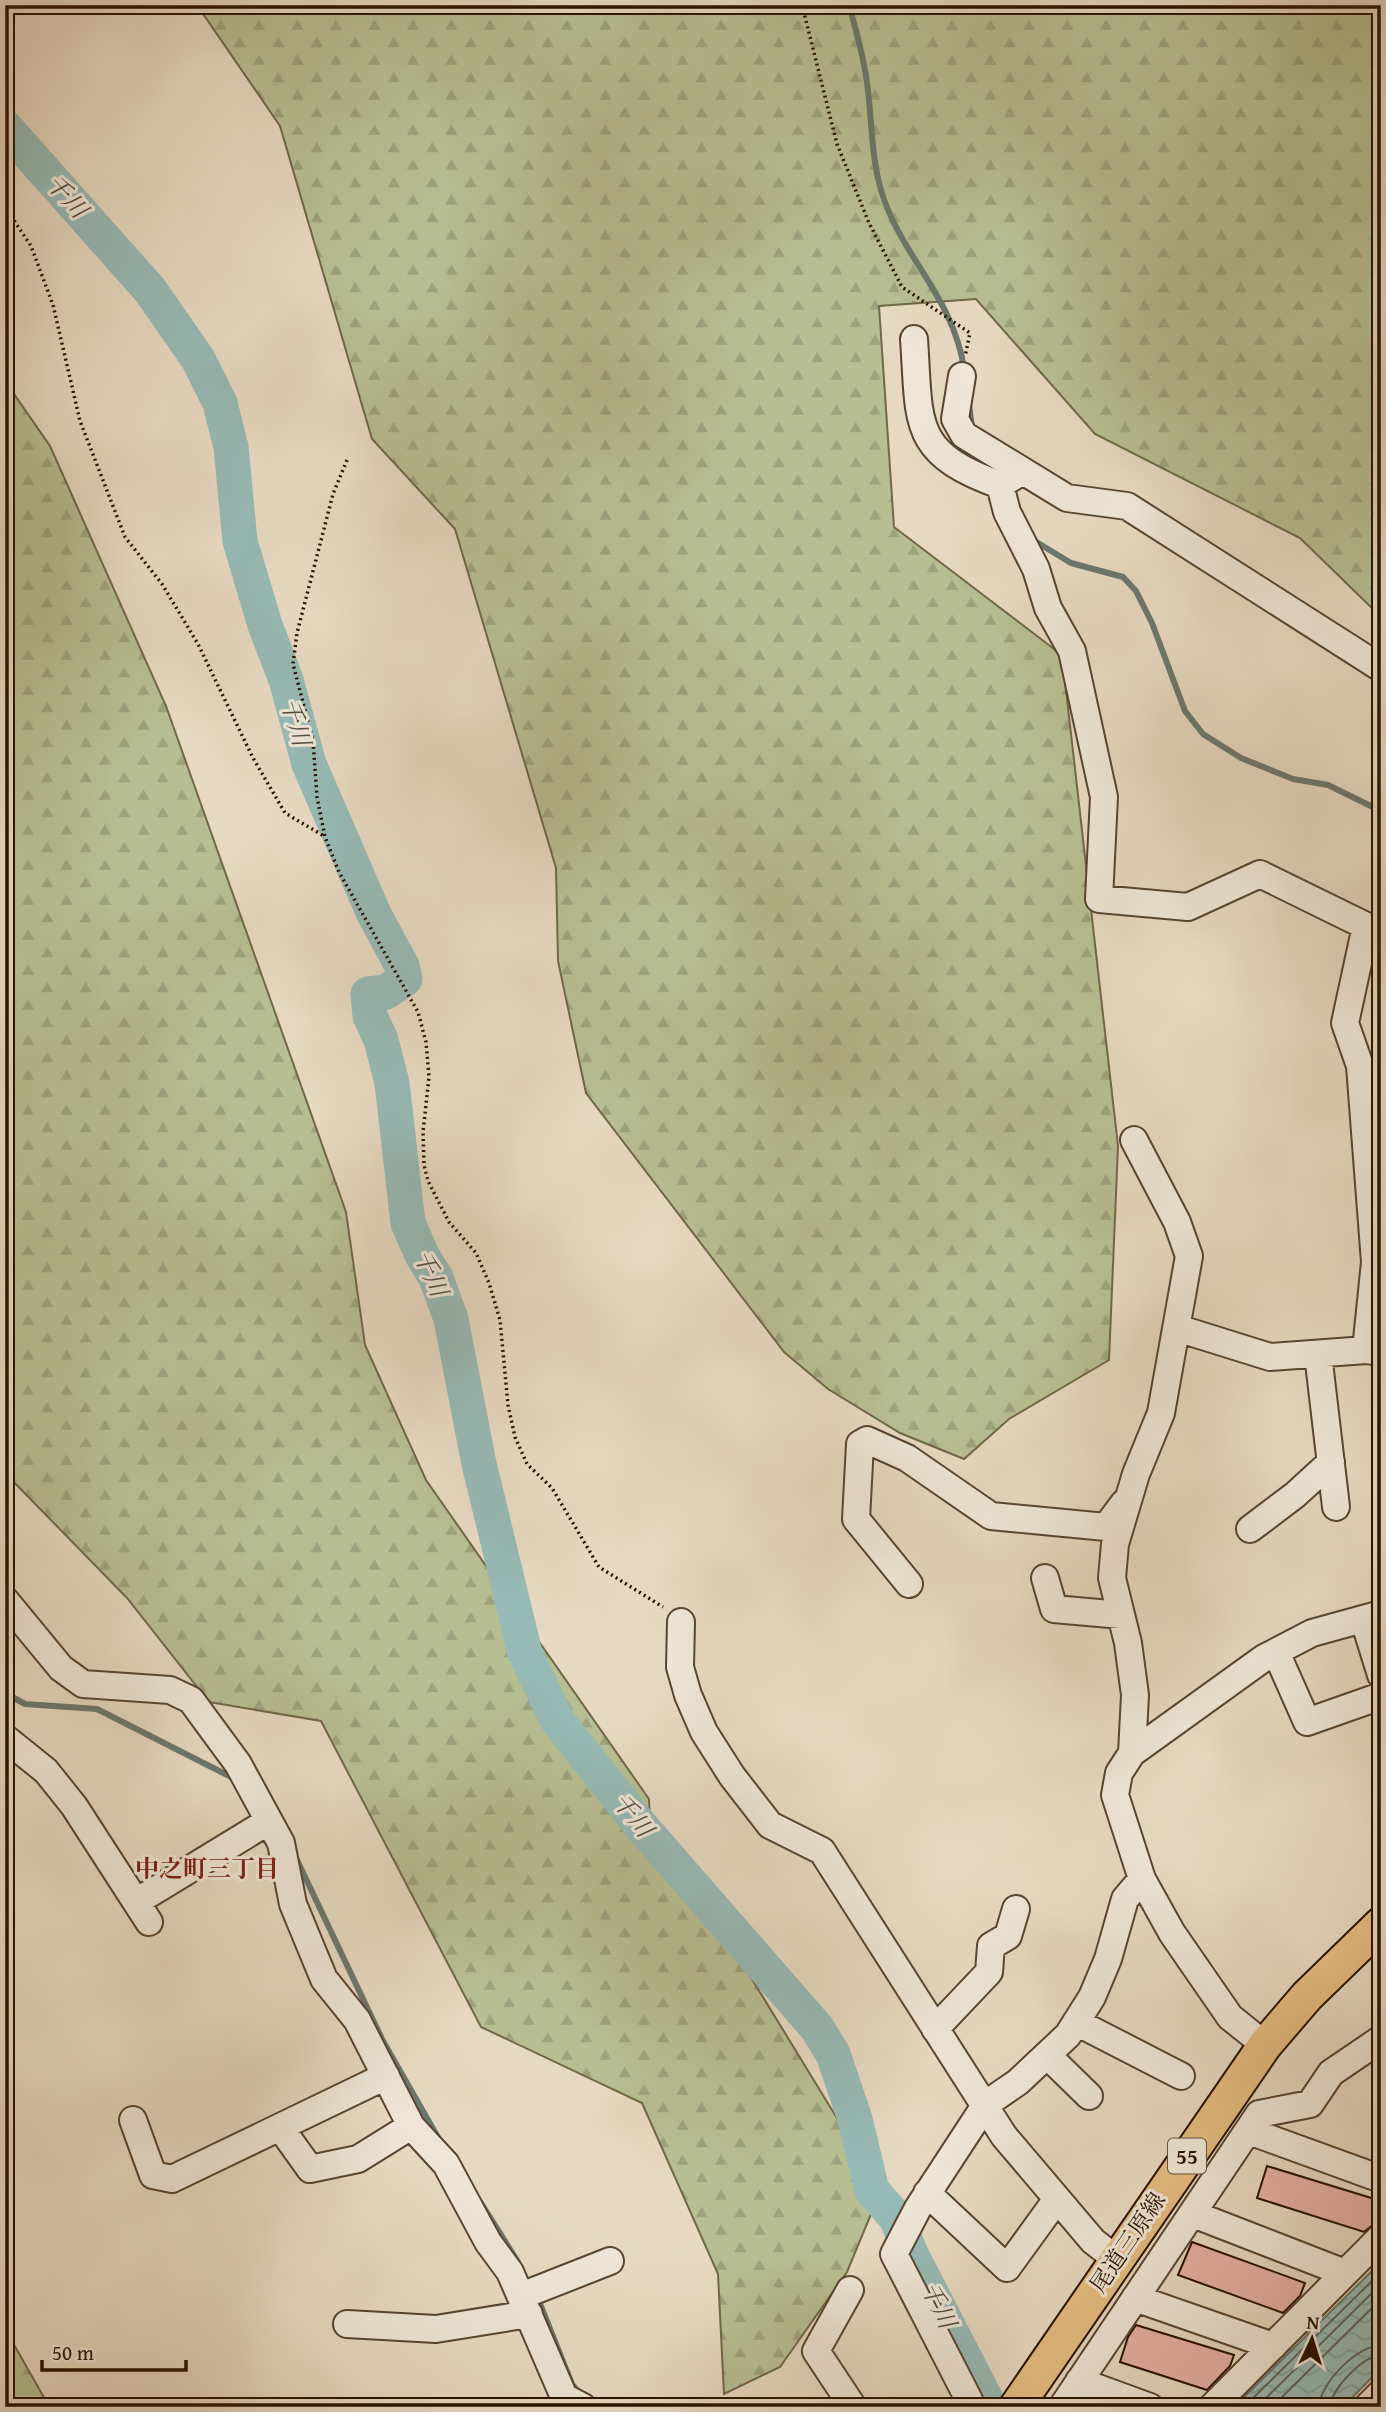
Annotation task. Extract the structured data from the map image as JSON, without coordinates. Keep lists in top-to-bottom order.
{
  "streets": {
    "main road": ["55", "尾道三原線"]
  },
  "districts": ["中之町三丁目"],
  "water": ["千川"],
  "scale_bar": "50 m",
  "north": "top"
}
